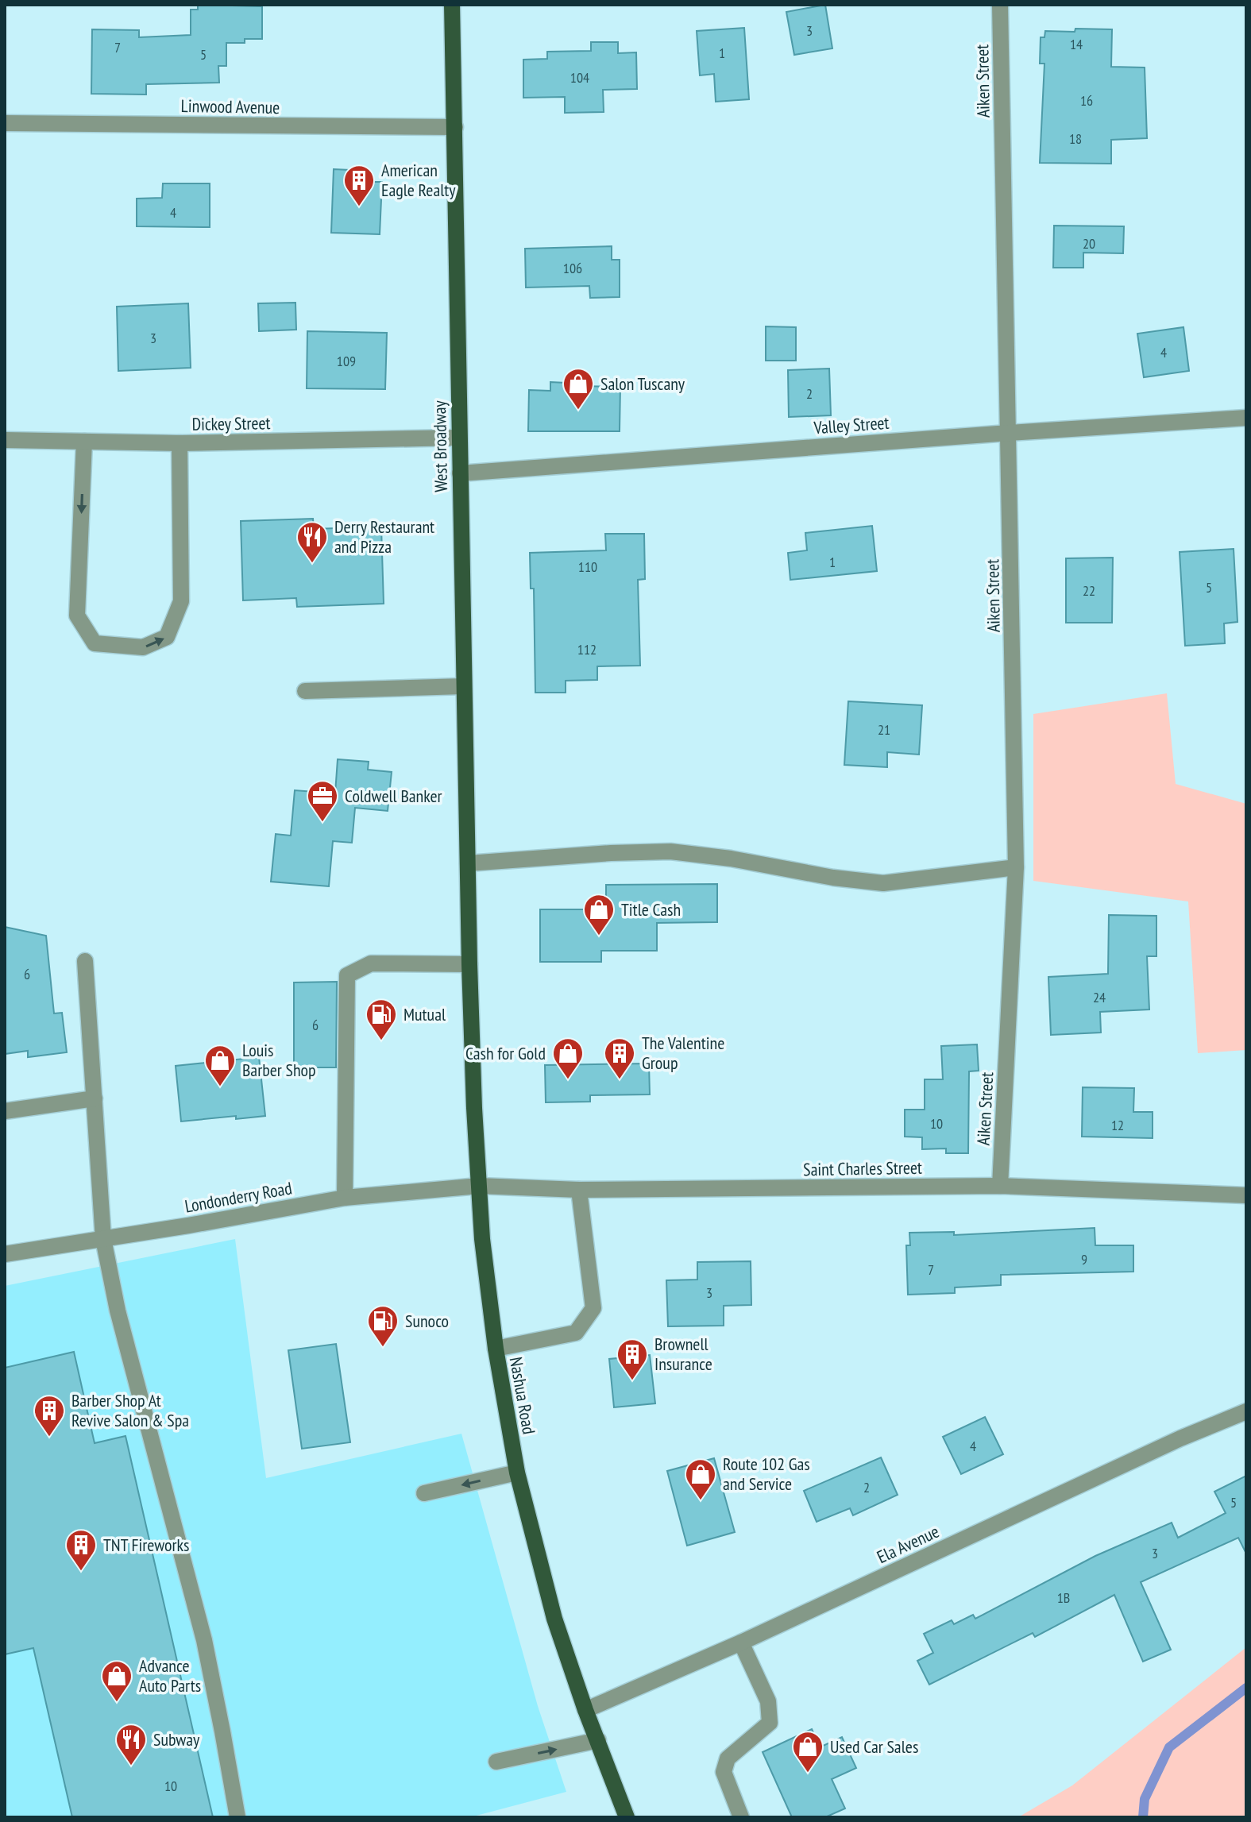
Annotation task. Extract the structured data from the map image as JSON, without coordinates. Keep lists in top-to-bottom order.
{
  "streets": {
    "main road": ["West Broadway", "Nashua Road"],
    "street": [
      "Aiken Street",
      "Linwood Avenue",
      "Dickey Street",
      "Valley Street",
      "Saint Charles Street",
      "Londonderry Road",
      "Ela Avenue"
    ]
  },
  "crossings": [
    ["Aiken Street", "Valley Street"],
    ["Aiken Street", "Saint Charles Street"],
    ["Linwood Avenue", "West Broadway"],
    ["Dickey Street", "West Broadway"],
    ["Valley Street", "West Broadway"],
    ["West Broadway", "Nashua Road"],
    ["Saint Charles Street", "Londonderry Road"],
    ["Saint Charles Street", "Nashua Road"],
    ["Londonderry Road", "Nashua Road"],
    ["Nashua Road", "Ela Avenue"]
  ],
  "places": {
    "building": [
      "American Eagle Realty",
      "The Valentine Group",
      "Brownell Insurance",
      "Barber Shop At Revive Salon & Spa",
      "TNT Fireworks"
    ],
    "shop": [
      "Salon Tuscany",
      "Title Cash",
      "Cash for Gold",
      "Louis Barber Shop",
      "Route 102 Gas and Service",
      "Advance Auto Parts",
      "Used Car Sales"
    ],
    "restaurant": ["Derry Restaurant and Pizza", "Subway"],
    "office": ["Coldwell Banker"],
    "fuel station": ["Mutual", "Sunoco"]
  },
  "house_numbers": [
    "3",
    "14",
    "7",
    "1",
    "5",
    "104",
    "16",
    "18",
    "4",
    "20",
    "106",
    "3",
    "4",
    "109",
    "2",
    "1",
    "110",
    "5",
    "22",
    "112",
    "21",
    "6",
    "24",
    "6",
    "10",
    "12",
    "9",
    "7",
    "3",
    "4",
    "2",
    "5",
    "3",
    "1B",
    "10"
  ]
}
